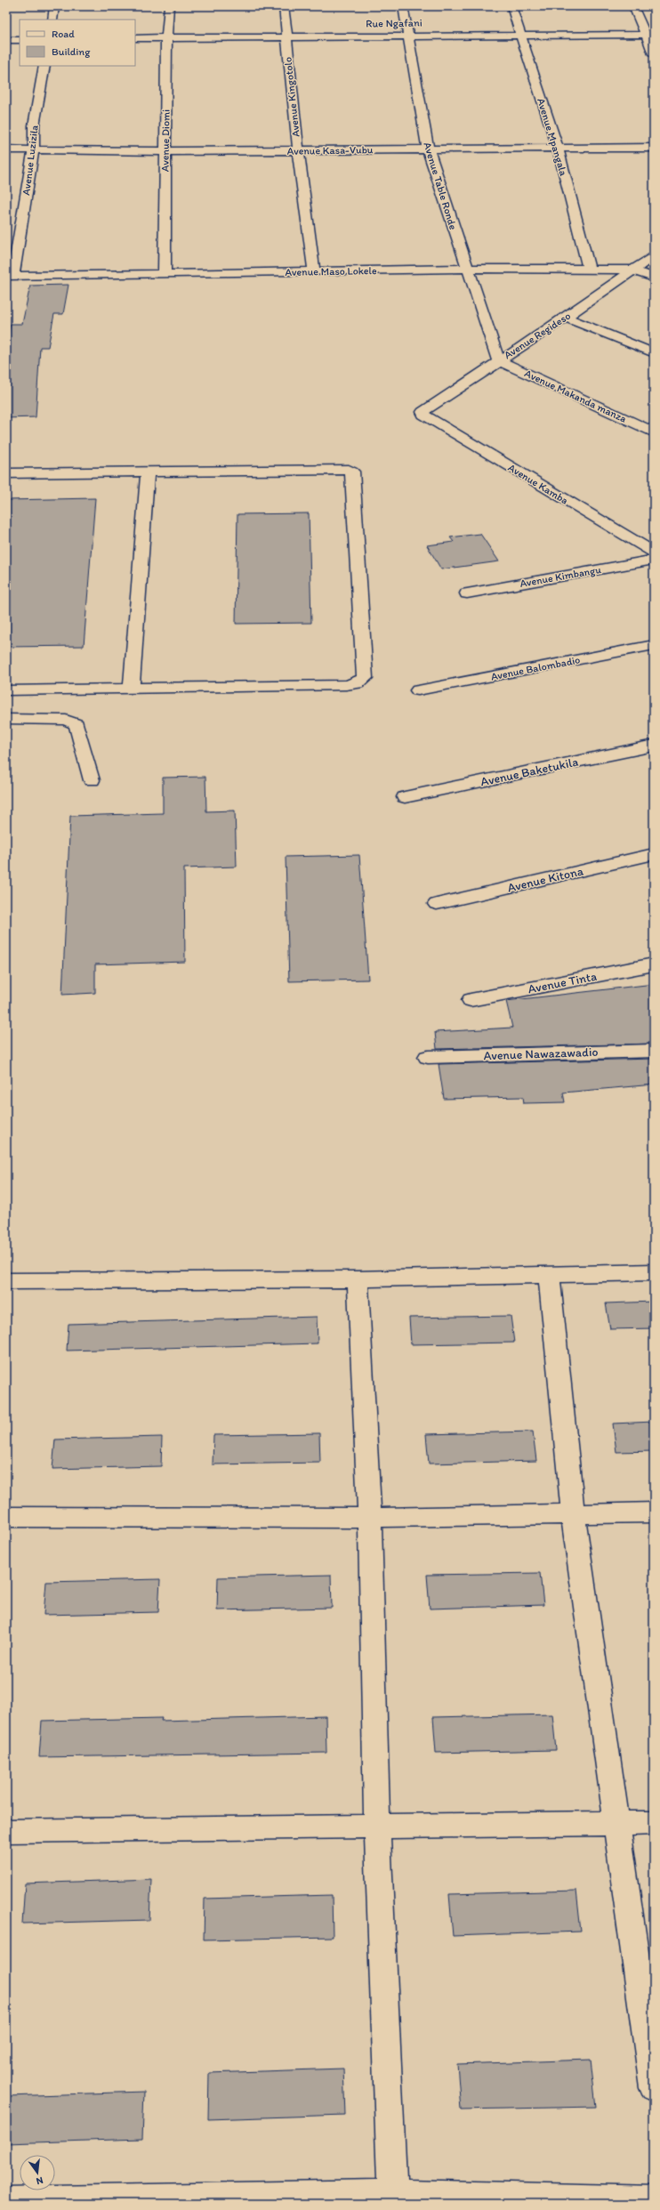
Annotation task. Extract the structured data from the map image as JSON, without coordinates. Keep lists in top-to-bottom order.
{
  "streets": {
    "street": [
      "Rue Ngafani",
      "Avenue Kingotolo",
      "Avenue Mpangala",
      "Avenue Diomi",
      "Avenue Kasa-Vubu",
      "Avenue Luzizila",
      "Avenue Table Ronde",
      "Avenue Maso Lokele",
      "Avenue Regideso",
      "Avenue Makanda manza",
      "Avenue Kamba",
      "Avenue Kimbangu",
      "Avenue Balombadio",
      "Avenue Baketukila",
      "Avenue Kitona",
      "Avenue Tinta",
      "Avenue Nawazawadio"
    ]
  },
  "crossings": [
    ["Rue Ngafani", "Avenue Kingotolo"],
    ["Rue Ngafani", "Avenue Mpangala"],
    ["Rue Ngafani", "Avenue Diomi"],
    ["Rue Ngafani", "Avenue Table Ronde"],
    ["Avenue Kingotolo", "Avenue Kasa-Vubu"],
    ["Avenue Kingotolo", "Avenue Maso Lokele"],
    ["Avenue Mpangala", "Avenue Kasa-Vubu"],
    ["Avenue Mpangala", "Avenue Maso Lokele"],
    ["Avenue Diomi", "Avenue Kasa-Vubu"],
    ["Avenue Diomi", "Avenue Maso Lokele"],
    ["Avenue Kasa-Vubu", "Avenue Luzizila"],
    ["Avenue Kasa-Vubu", "Avenue Table Ronde"],
    ["Avenue Luzizila", "Avenue Maso Lokele"],
    ["Avenue Table Ronde", "Avenue Maso Lokele"],
    ["Avenue Table Ronde", "Avenue Regideso"],
    ["Avenue Table Ronde", "Avenue Makanda manza"],
    ["Avenue Maso Lokele", "Avenue Regideso"],
    ["Avenue Regideso", "Avenue Makanda manza"],
    ["Avenue Regideso", "Avenue Kamba"]
  ],
  "legend": ["Road", "Building"],
  "north": "bottom"
}
